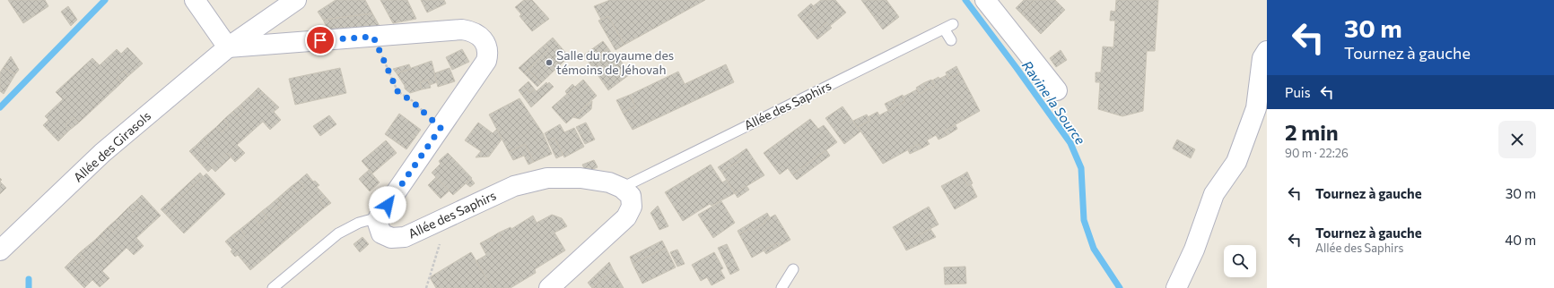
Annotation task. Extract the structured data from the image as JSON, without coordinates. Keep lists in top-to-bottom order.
{
  "streets": {
    "street": ["Allée des Saphirs", "Allée des Girasols"]
  },
  "water": ["Ravine la Source"],
  "places": ["Salle du royaume des témoins de Jéhovah"],
  "page": {
    "turn": ["30 m", "Tournez à gauche"],
    "then": "Puis",
    "heading": ["2 min", "90 m · 22:26"],
    "list": [
      {
        "name": "Tournez à gauche",
        "value": "30 m"
      },
      {
        "name": "Tournez à gauche",
        "note": "Allée des Saphirs",
        "value": "40 m"
      }
    ]
  }
}
